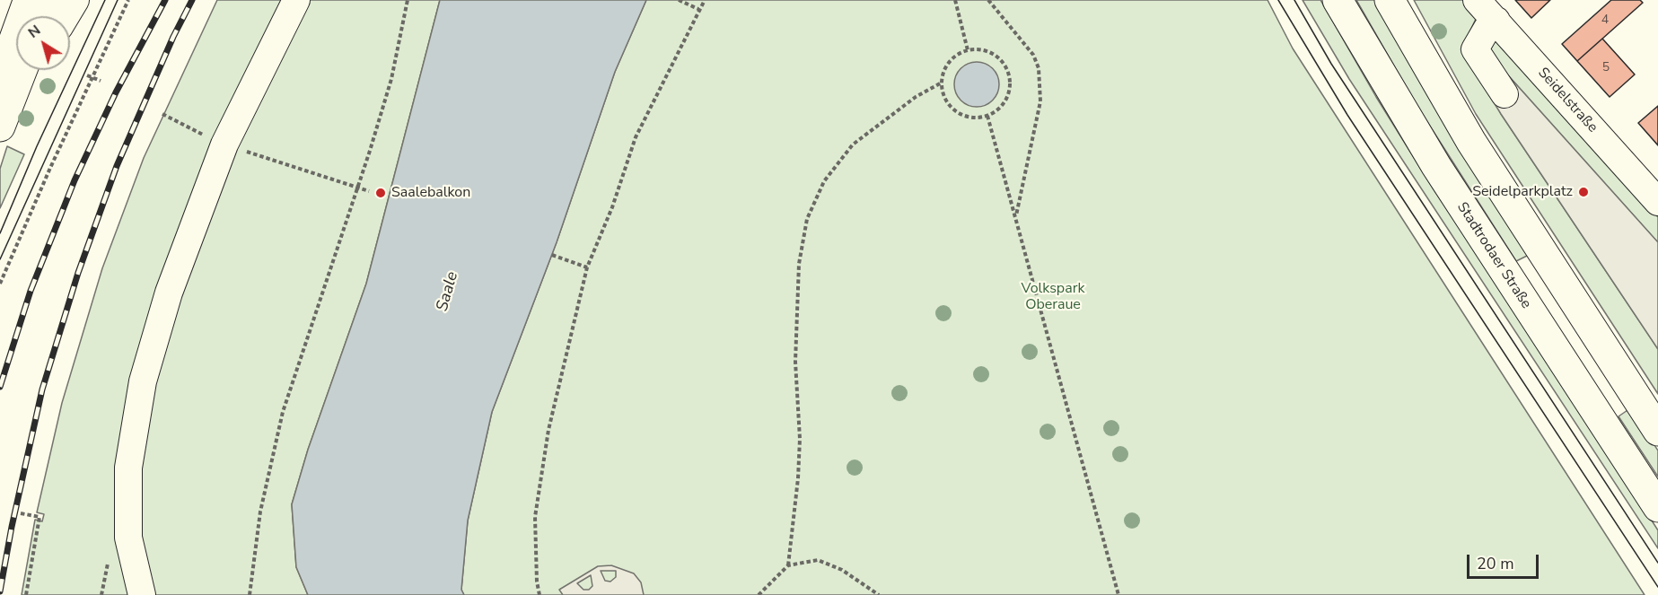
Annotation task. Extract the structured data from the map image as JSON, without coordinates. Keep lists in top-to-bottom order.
{
  "streets": {
    "main road": ["Stadtrodaer Straße"],
    "street": ["Seidelstraße"]
  },
  "water": ["Saale"],
  "parks": ["Volkspark Oberaue"],
  "places": ["Seidelparkplatz", "Saalebalkon"],
  "house_numbers": ["4", "5"],
  "scale_bar": "20 m",
  "north": "top left"
}
